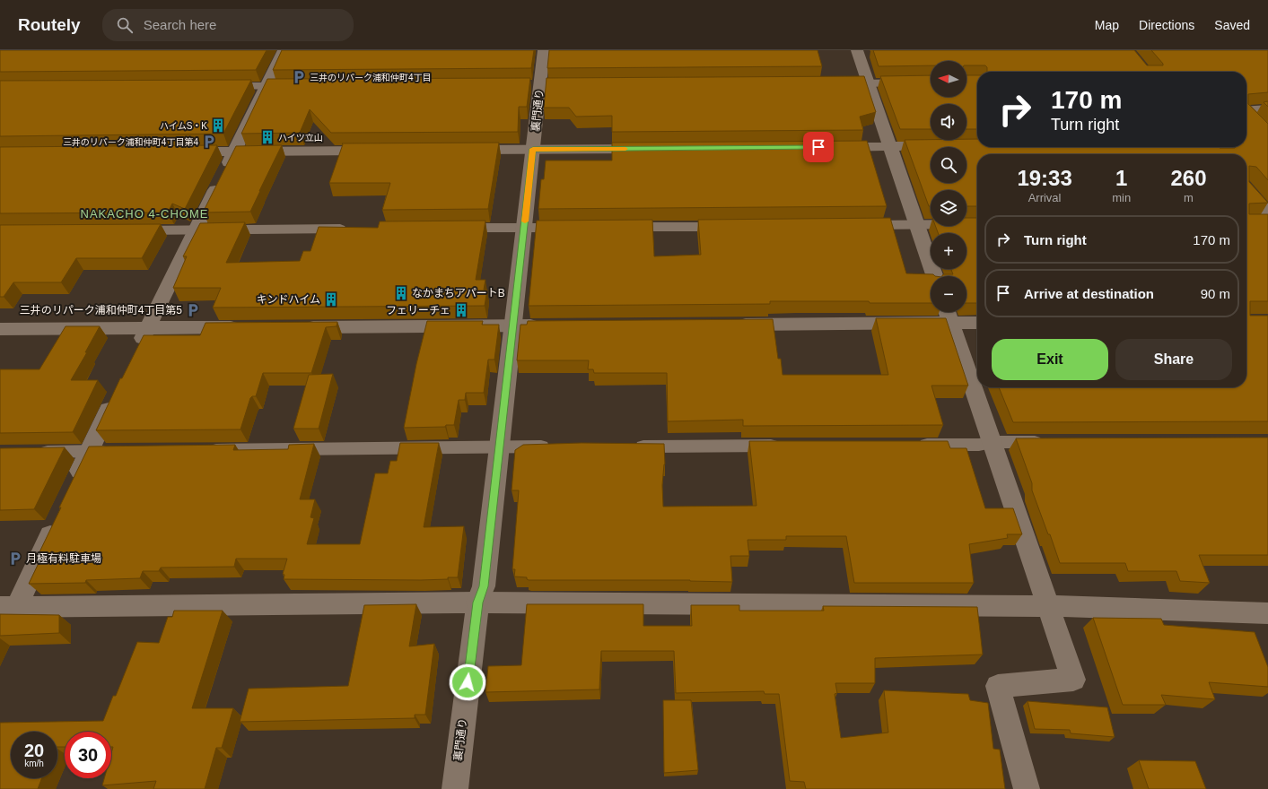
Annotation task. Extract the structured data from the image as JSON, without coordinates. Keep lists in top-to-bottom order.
{
  "streets": {
    "street": ["裏門通り"]
  },
  "districts": ["NAKACHO 4-CHOME"],
  "places": {
    "parking": [
      "三井のリパーク浦和仲町4丁目",
      "三井のリパーク浦和仲町4丁目第4",
      "三井のリパーク浦和仲町4丁目第5",
      "月極有料駐車場"
    ],
    "building": [
      "ハイムS・K",
      "ハイツ立山",
      "なかまちアパートB",
      "キンドハイム",
      "フェリーチェ"
    ]
  },
  "north": "left",
  "page": {
    "header": "Routely",
    "search": "Search here",
    "nav": ["Map", "Directions", "Saved"],
    "map_buttons": ["+", "−"],
    "turn": ["170 m", "Turn right"],
    "eta": [
      "19:33",
      "Arrival",
      "1",
      "min",
      "260",
      "m"
    ],
    "list": [
      {
        "name": "Turn right",
        "value": "170 m"
      },
      {
        "name": "Arrive at destination",
        "value": "90 m"
      }
    ],
    "buttons": ["Exit", "Share"],
    "speed": "20 km/h",
    "limit": "30"
  }
}
